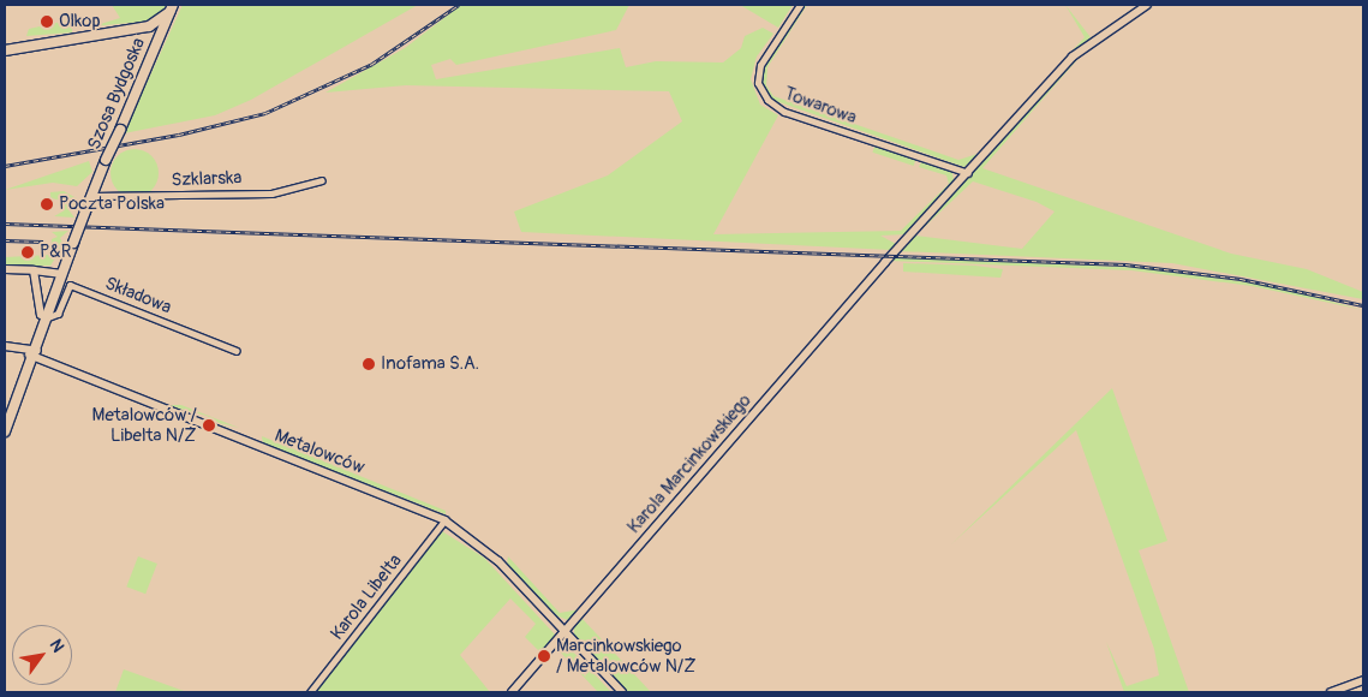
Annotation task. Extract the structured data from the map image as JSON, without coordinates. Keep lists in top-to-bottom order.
{
  "streets": {
    "main road": ["Szosa Bydgoska"],
    "street": [
      "Towarowa",
      "Szklarska",
      "Składowa",
      "Metalowców",
      "Karola Marcinkowskiego",
      "Karola Libelta"
    ]
  },
  "crossings": [
    ["Szosa Bydgoska", "Szklarska"],
    ["Szosa Bydgoska", "Składowa"],
    ["Szosa Bydgoska", "Metalowców"],
    ["Towarowa", "Karola Marcinkowskiego"],
    ["Metalowców", "Karola Marcinkowskiego"],
    ["Metalowców", "Karola Libelta"]
  ],
  "places": [
    "Olkop",
    "Poczta Polska",
    "P&R",
    "Inofama S.A.",
    "Metalowców / Libelta N/Ż",
    "Marcinkowskiego / Metalowców N/Ż"
  ],
  "north": "top right"
}
